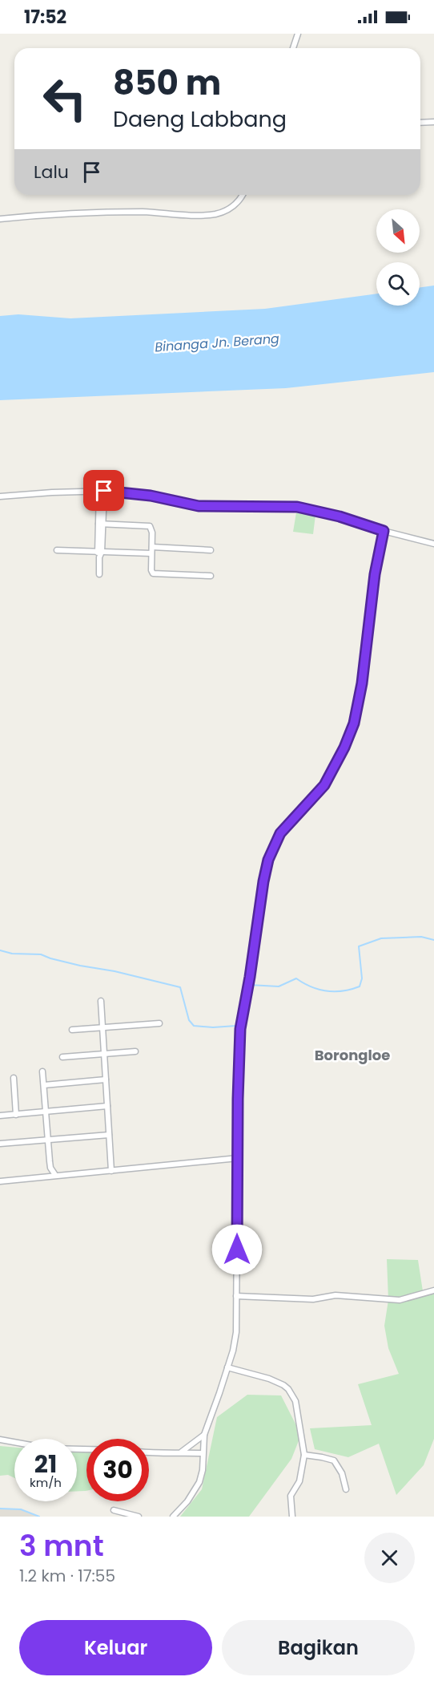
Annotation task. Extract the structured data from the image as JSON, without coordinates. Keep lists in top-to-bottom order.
{
  "districts": ["Borongloe"],
  "water": ["Binanga Jn. Berang"],
  "north": "bottom right",
  "page": {
    "status": "17:52",
    "turn": ["850 m", "Daeng Labbang"],
    "then": "Lalu",
    "speed": "21 km/h",
    "limit": "30",
    "heading": ["3 mnt", "1.2 km · 17:55"],
    "buttons": ["Keluar", "Bagikan"]
  }
}
